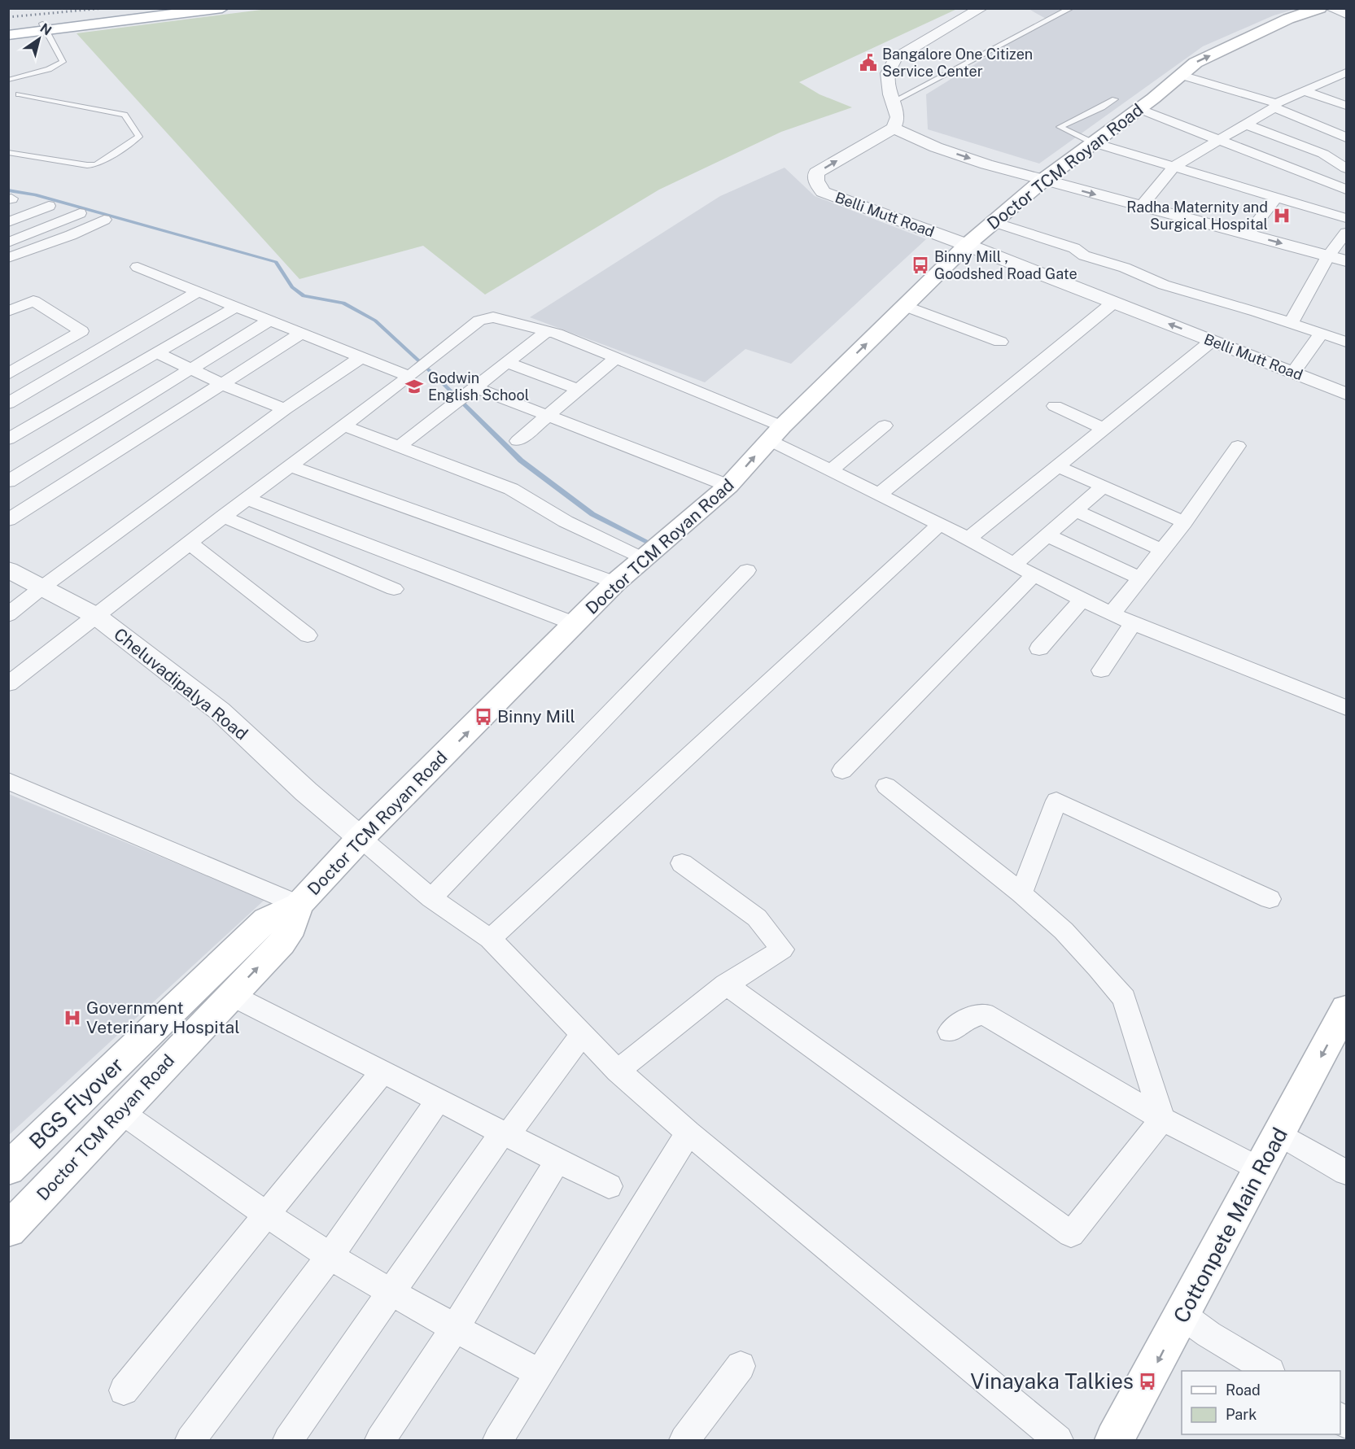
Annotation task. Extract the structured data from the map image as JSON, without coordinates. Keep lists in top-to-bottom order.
{
  "streets": {
    "main road": ["Doctor TCM Royan Road", "BGS Flyover", "Cottonpete Main Road"],
    "street": ["Belli Mutt Road", "Cheluvadipalya Road"]
  },
  "crossings": [
    ["Doctor TCM Royan Road", "Belli Mutt Road"],
    ["Doctor TCM Royan Road", "Cheluvadipalya Road"],
    ["Doctor TCM Royan Road", "BGS Flyover"]
  ],
  "one_way": ["Doctor TCM Royan Road", "Cottonpete Main Road"],
  "places": {
    "public building": ["Bangalore One Citizen Service Center"],
    "hospital": ["Radha Maternity and Surgical Hospital", "Government Veterinary Hospital"],
    "bus stop": ["Binny Mill , Goodshed Road Gate", "Binny Mill", "Vinayaka Talkies"],
    "school or university": ["Godwin English School"]
  },
  "legend": ["Road", "Park"],
  "north": "top right"
}
